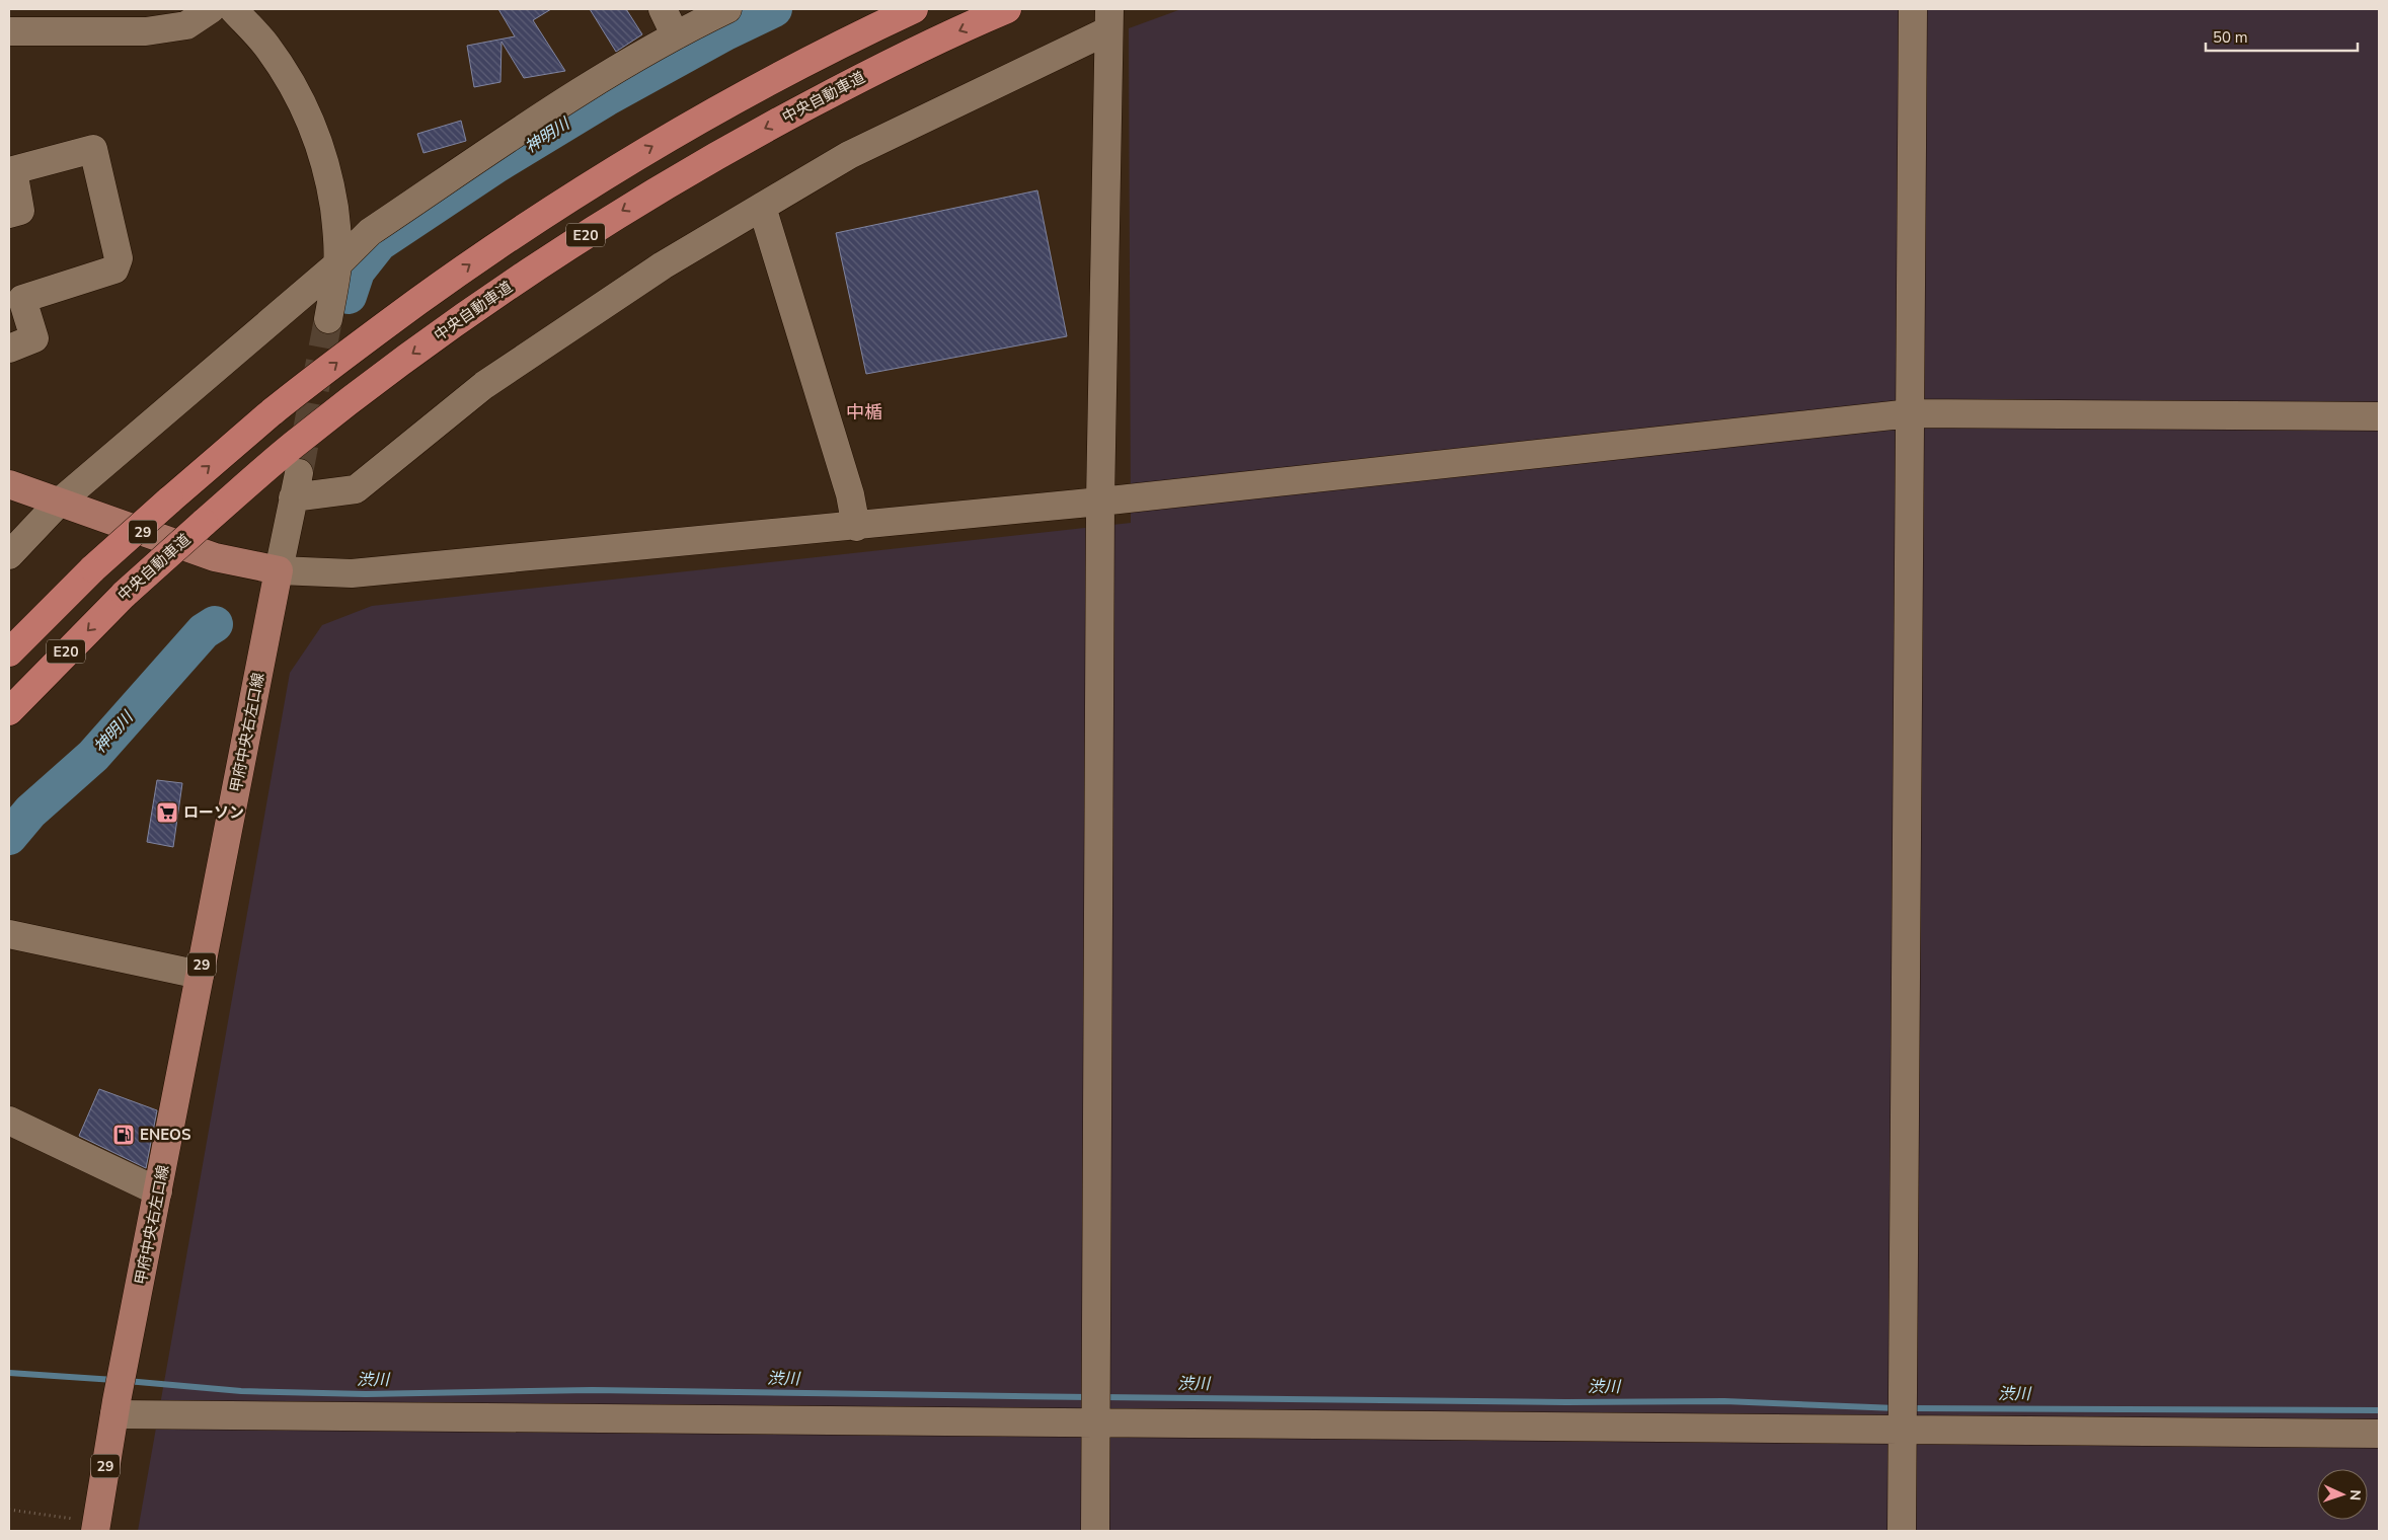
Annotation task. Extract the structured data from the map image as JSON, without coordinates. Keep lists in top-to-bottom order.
{
  "streets": {
    "highway": ["中央自動車道", "E20"],
    "main road": ["29", "甲府中央右左口線"]
  },
  "crossings": [
    ["29", "甲府中央右左口線"]
  ],
  "districts": ["中楯"],
  "water": ["神明川", "渋川"],
  "places": {
    "supermarket": ["ローソン"],
    "fuel station": ["ENEOS"]
  },
  "scale_bar": "50 m",
  "north": "right"
}
